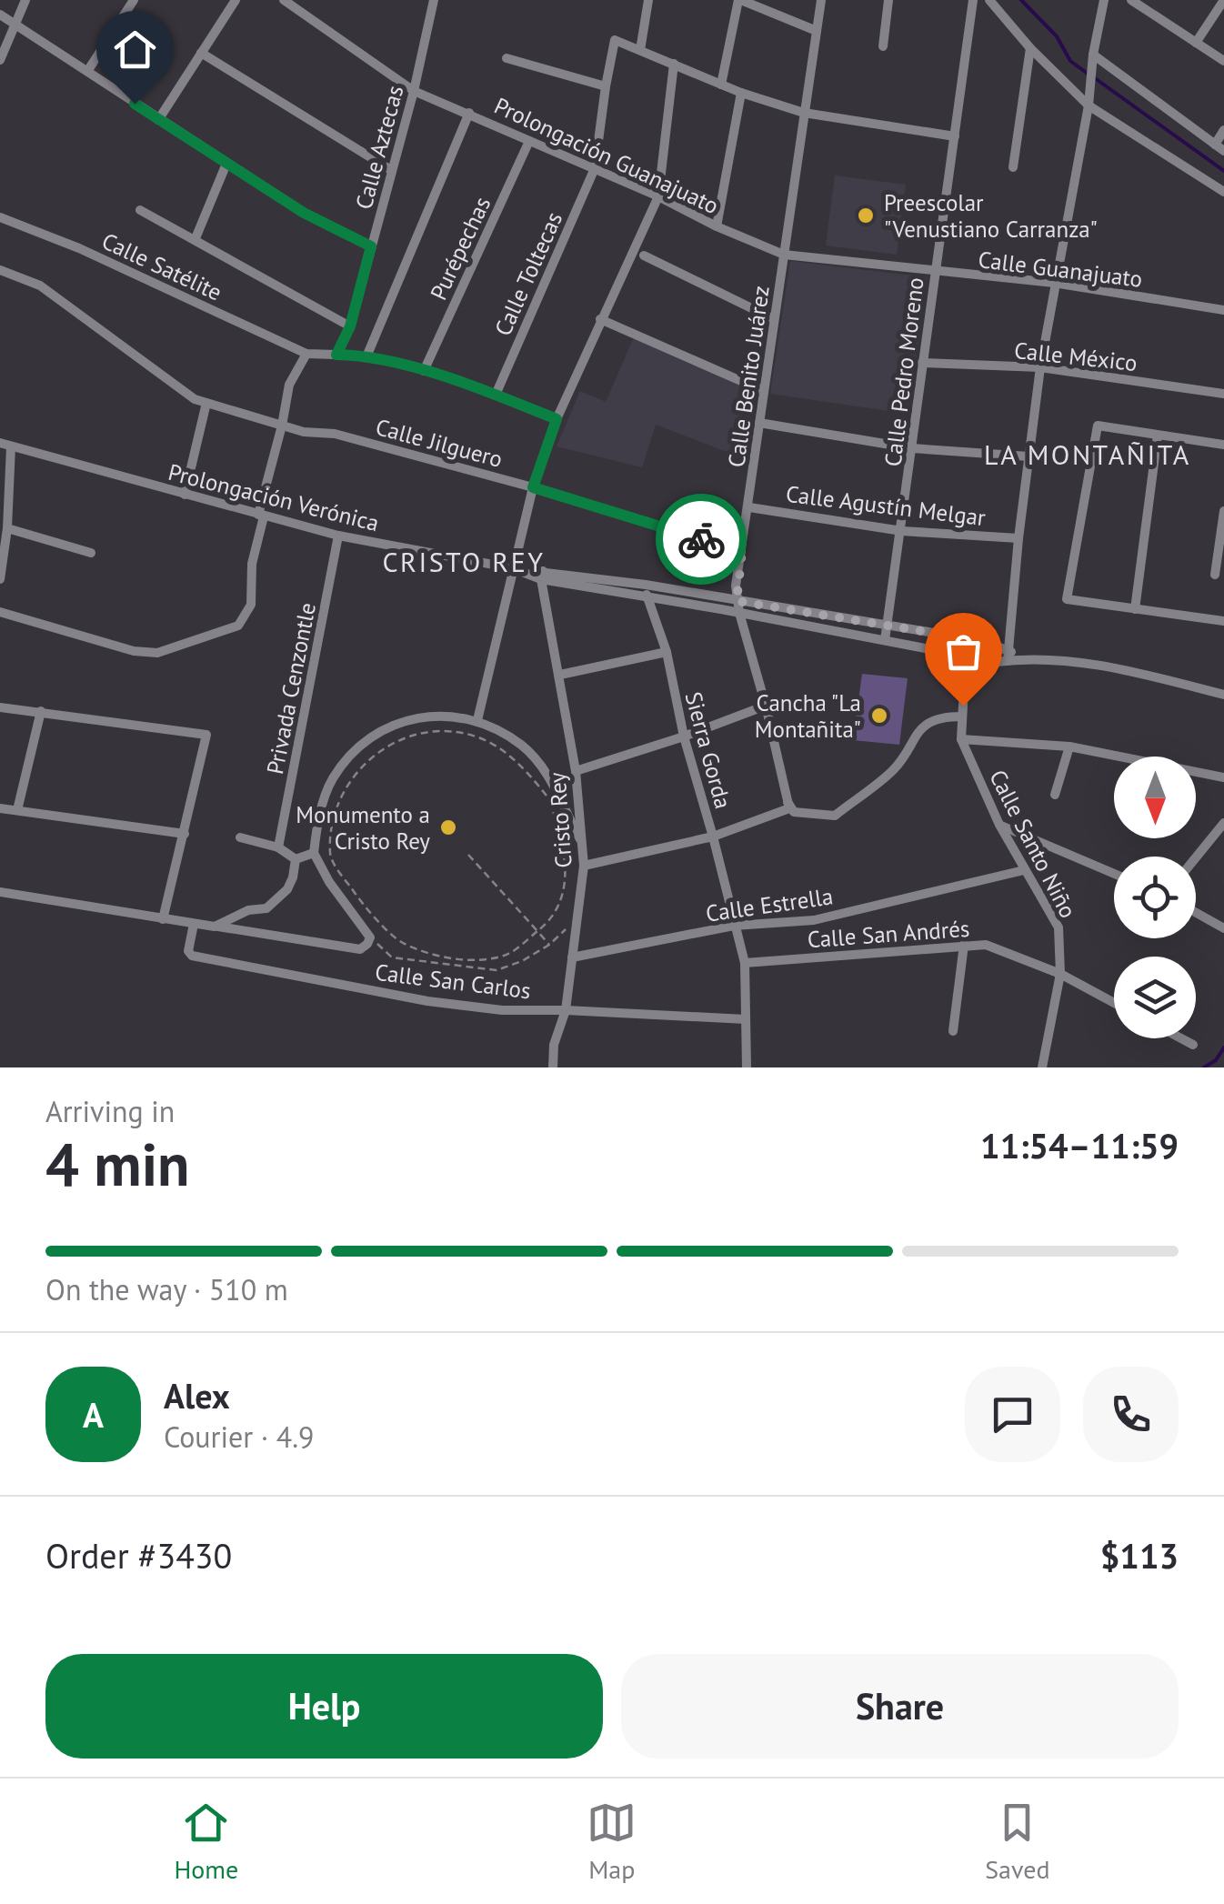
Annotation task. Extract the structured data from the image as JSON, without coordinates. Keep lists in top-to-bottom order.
{
  "streets": {
    "street": [
      "Calle Aztecas",
      "Prolongación Guanajuato",
      "Purépechas",
      "Calle Satélite",
      "Calle Guanajuato",
      "Calle Toltecas",
      "Calle México",
      "Calle Pedro Moreno",
      "Calle Benito Juárez",
      "Calle Jilguero",
      "Prolongación Verónica",
      "Calle Agustín Melgar",
      "Privada Cenzontle",
      "Sierra Gorda",
      "Cristo Rey",
      "Calle Santo Niño",
      "Calle Estrella",
      "Calle San Andrés",
      "Calle San Carlos"
    ]
  },
  "crossings": [
    ["Calle Aztecas", "Prolongación Guanajuato"],
    ["Prolongación Guanajuato", "Purépechas"],
    ["Prolongación Guanajuato", "Calle Guanajuato"],
    ["Prolongación Guanajuato", "Calle Toltecas"],
    ["Prolongación Guanajuato", "Calle Benito Juárez"],
    ["Calle Guanajuato", "Calle Pedro Moreno"],
    ["Calle Guanajuato", "Calle Benito Juárez"],
    ["Calle México", "Calle Pedro Moreno"],
    ["Calle Pedro Moreno", "Prolongación Verónica"],
    ["Calle Pedro Moreno", "Calle Agustín Melgar"],
    ["Calle Benito Juárez", "Calle Jilguero"],
    ["Calle Benito Juárez", "Prolongación Verónica"],
    ["Calle Benito Juárez", "Calle Agustín Melgar"],
    ["Prolongación Verónica", "Privada Cenzontle"],
    ["Prolongación Verónica", "Sierra Gorda"],
    ["Prolongación Verónica", "Cristo Rey"],
    ["Prolongación Verónica", "Calle Santo Niño"],
    ["Sierra Gorda", "Calle Estrella"],
    ["Sierra Gorda", "Calle San Andrés"],
    ["Sierra Gorda", "Calle San Carlos"],
    ["Cristo Rey", "Calle Estrella"],
    ["Cristo Rey", "Calle San Carlos"],
    ["Calle Santo Niño", "Calle Estrella"],
    ["Calle Santo Niño", "Calle San Andrés"]
  ],
  "districts": ["LA MONTAÑITA", "CRISTO REY"],
  "places": ["Preescolar \"Venustiano Carranza\"", "Cancha \"La Montañita\"", "Monumento a Cristo Rey"],
  "north": "bottom",
  "page": {
    "heading": ["4 min", "Arriving in", "11:54–11:59"],
    "panel": [
      "Alex",
      "Courier · 4.9",
      "Order #3430",
      "$113"
    ],
    "bar": "On the way · 510 m",
    "round": "A",
    "buttons": ["Help", "Share"],
    "tabs": ["Home", "Map", "Saved"]
  }
}
